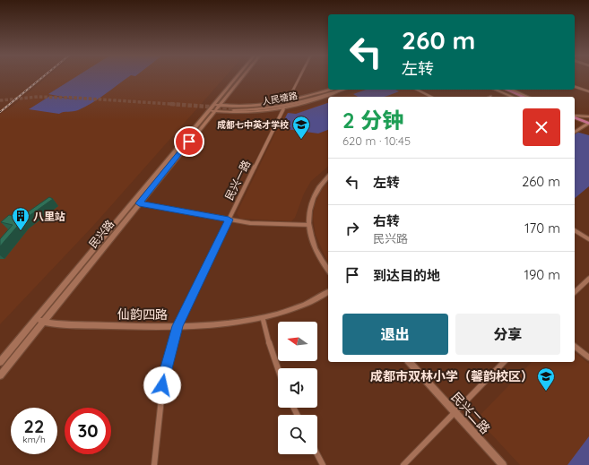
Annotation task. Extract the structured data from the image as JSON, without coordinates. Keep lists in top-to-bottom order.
{
  "streets": {
    "main road": ["人民塘路"],
    "street": [
      "民兴一路",
      "民兴路",
      "仙韵四路",
      "民兴二路"
    ]
  },
  "crossings": [
    ["民兴一路", "仙韵四路"],
    ["民兴路", "仙韵四路"]
  ],
  "places": {
    "school or university": ["成都七中英才学校", "成都市双林小学（馨韵校区）"],
    "building": ["八里站"]
  },
  "north": "left",
  "page": {
    "turn": ["260 m", "左转"],
    "heading": ["2 分钟", "620 m · 10:45"],
    "list": [
      {
        "name": "左转",
        "value": "260 m"
      },
      {
        "name": "右转",
        "note": "民兴路",
        "value": "170 m"
      },
      {
        "name": "到达目的地",
        "value": "190 m"
      }
    ],
    "buttons": ["退出", "分享"],
    "speed": "22 km/h",
    "limit": "30"
  }
}
